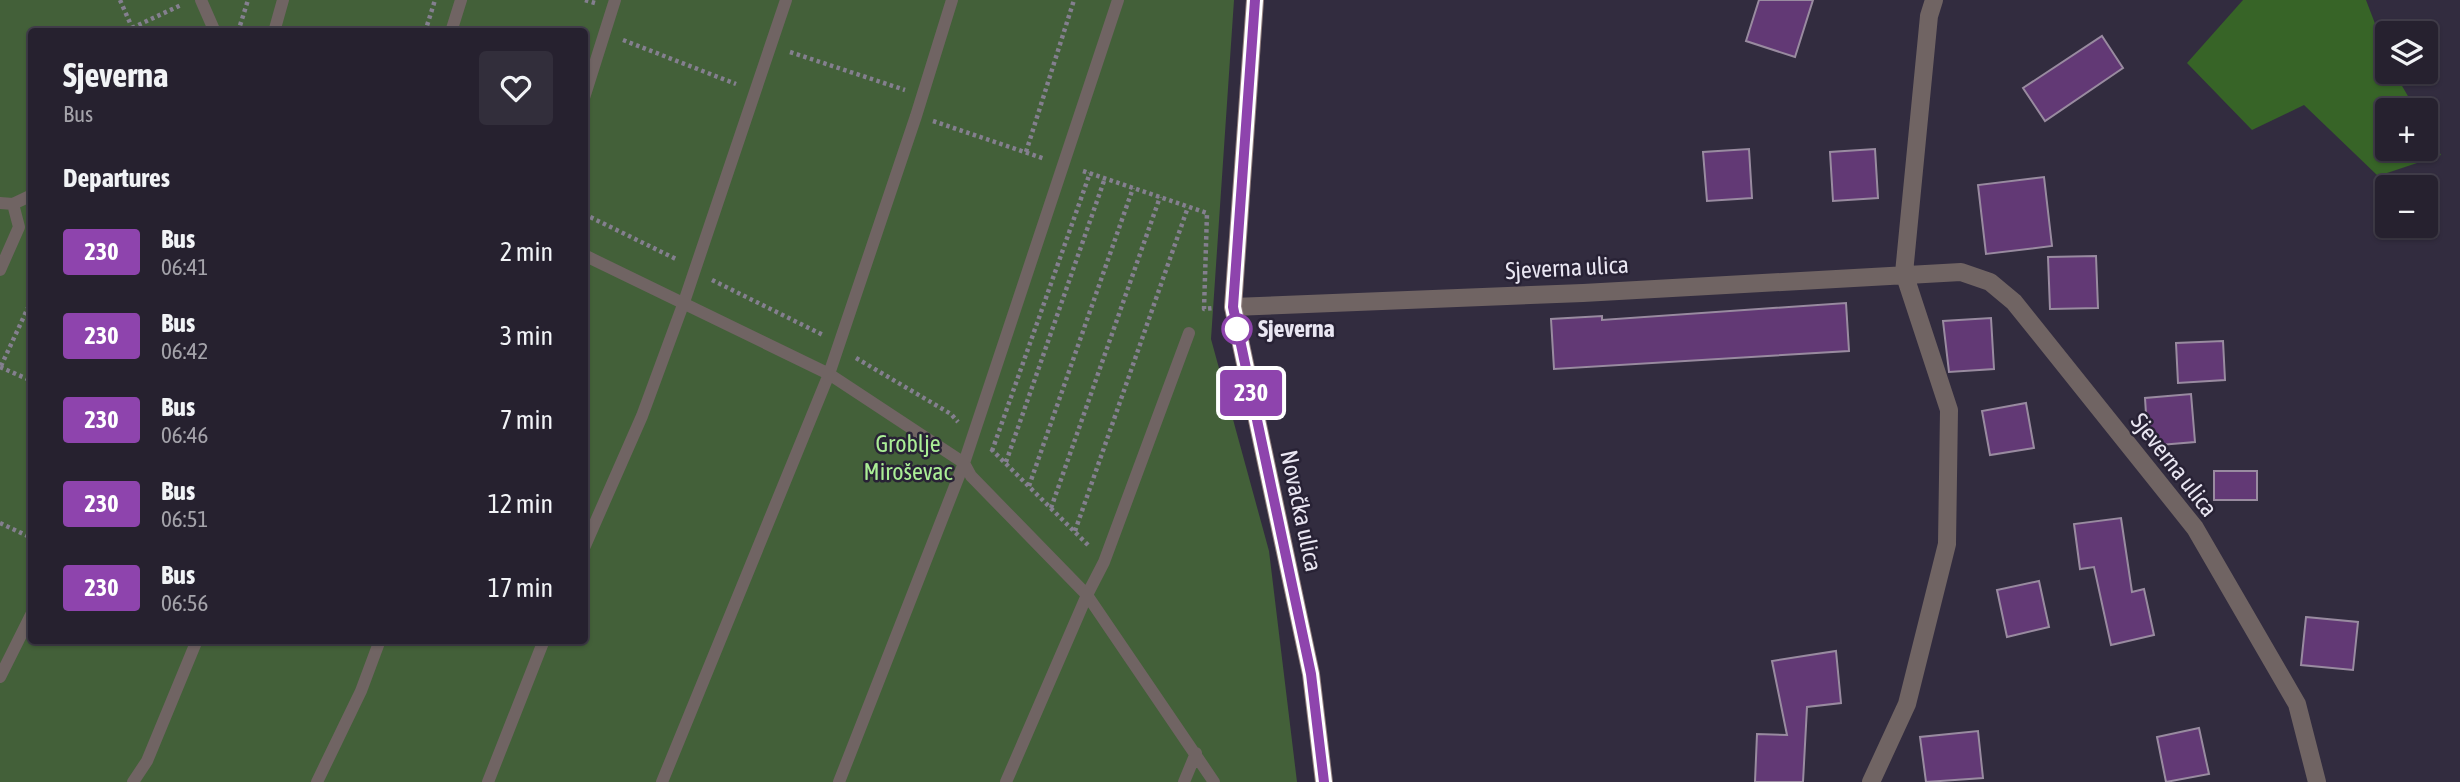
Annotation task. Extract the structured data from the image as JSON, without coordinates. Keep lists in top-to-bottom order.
{
  "streets": {
    "street": ["Sjeverna ulica", "Novačka ulica"]
  },
  "crossings": [
    ["Sjeverna ulica", "Novačka ulica"]
  ],
  "parks": ["Groblje Miroševac"],
  "places": ["Sjeverna"],
  "lines": ["bus line 230"],
  "page": {
    "on_map": "230",
    "map_buttons": ["+", "−"],
    "heading": [
      ["Sjeverna", "Bus"],
      "Departures"
    ],
    "list": [
      {
        "mark": "230",
        "name": "Bus",
        "note": "06:41",
        "value": "2 min"
      },
      {
        "mark": "230",
        "name": "Bus",
        "note": "06:42",
        "value": "3 min"
      },
      {
        "mark": "230",
        "name": "Bus",
        "note": "06:46",
        "value": "7 min"
      },
      {
        "mark": "230",
        "name": "Bus",
        "note": "06:51",
        "value": "12 min"
      },
      {
        "mark": "230",
        "name": "Bus",
        "note": "06:56",
        "value": "17 min"
      }
    ]
  }
}
